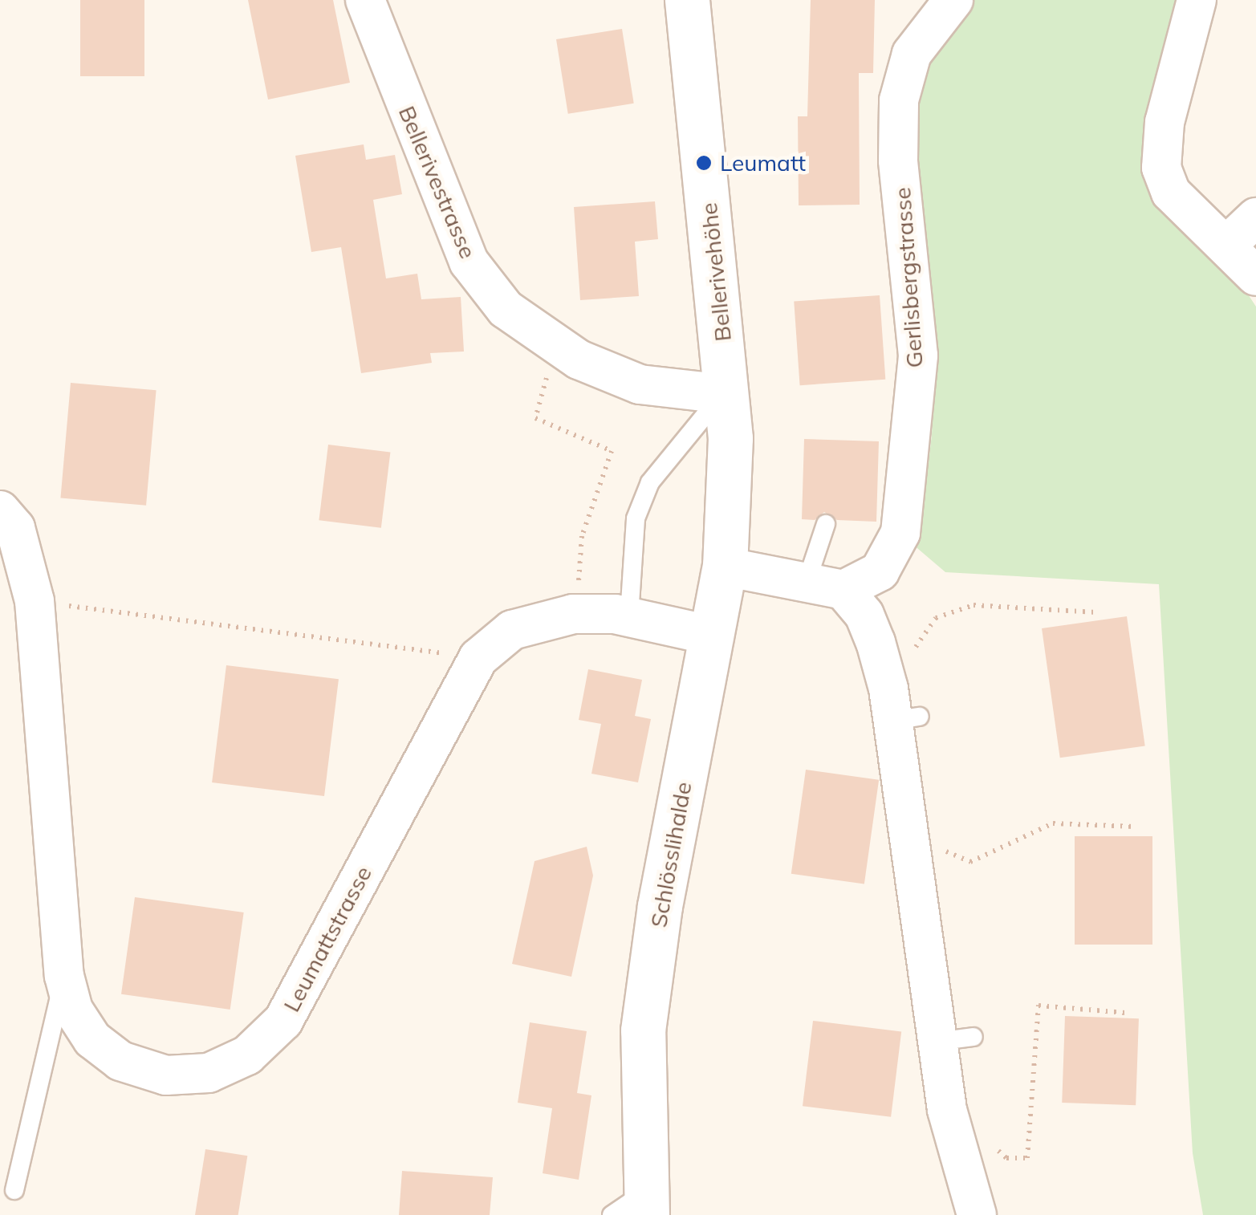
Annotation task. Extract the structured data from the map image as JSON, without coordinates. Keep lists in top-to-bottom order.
{
  "streets": {
    "main road": ["Bellerivehöhe", "Schlösslihalde"],
    "street": ["Bellerivestrasse", "Gerlisbergstrasse", "Leumattstrasse"]
  },
  "crossings": [
    ["Bellerivestrasse", "Bellerivehöhe"],
    ["Bellerivehöhe", "Schlösslihalde"],
    ["Schlösslihalde", "Leumattstrasse"]
  ],
  "places": ["Leumatt"]
}
